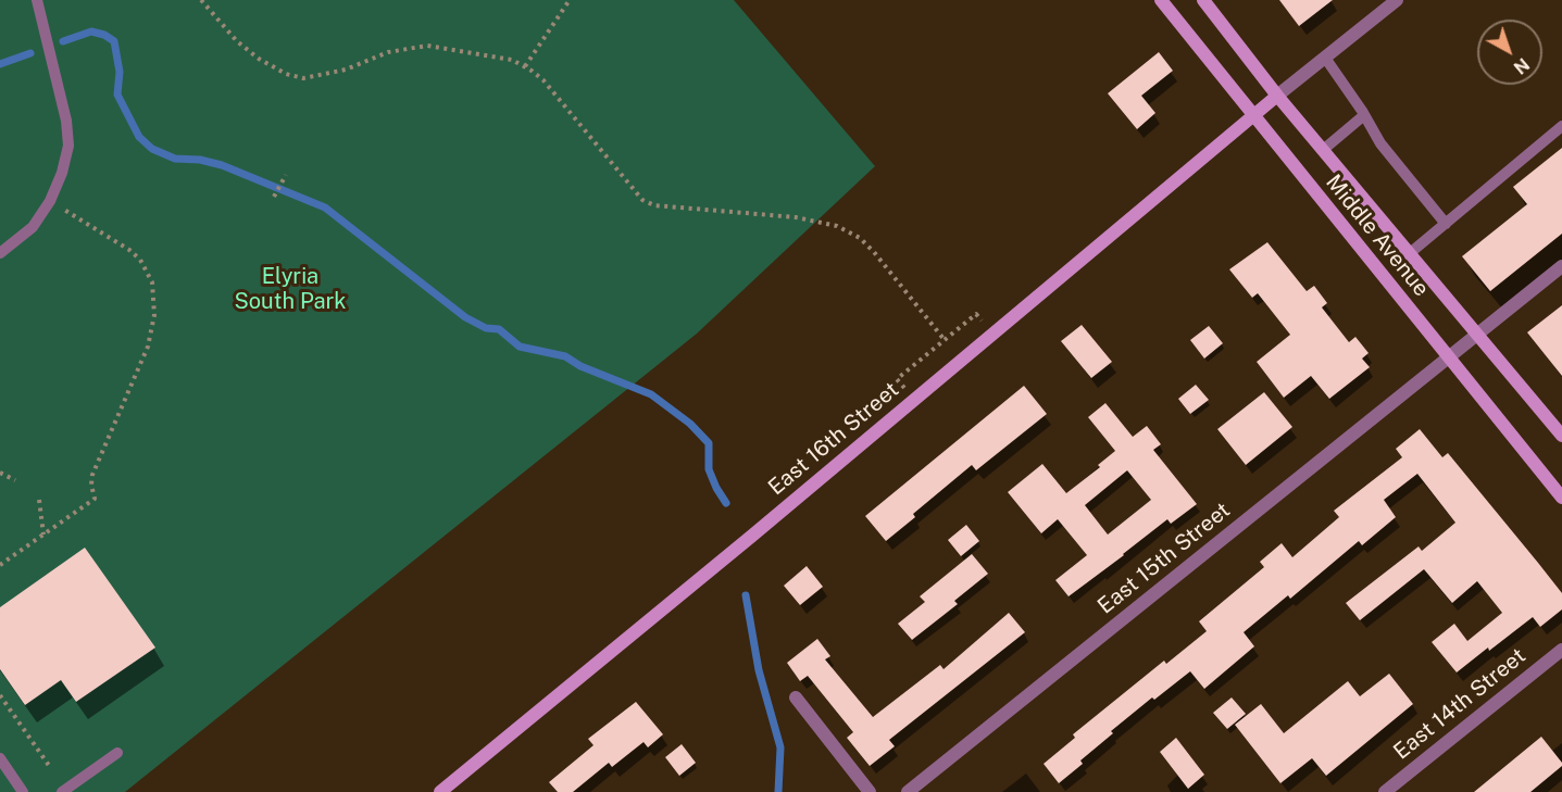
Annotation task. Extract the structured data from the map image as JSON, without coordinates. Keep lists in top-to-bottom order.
{
  "streets": {
    "main road": ["Middle Avenue", "East 16th Street"],
    "street": ["East 15th Street", "East 14th Street"]
  },
  "crossings": [
    ["Middle Avenue", "East 16th Street"],
    ["Middle Avenue", "East 15th Street"]
  ],
  "parks": ["Elyria South Park"],
  "north": "bottom right"
}
